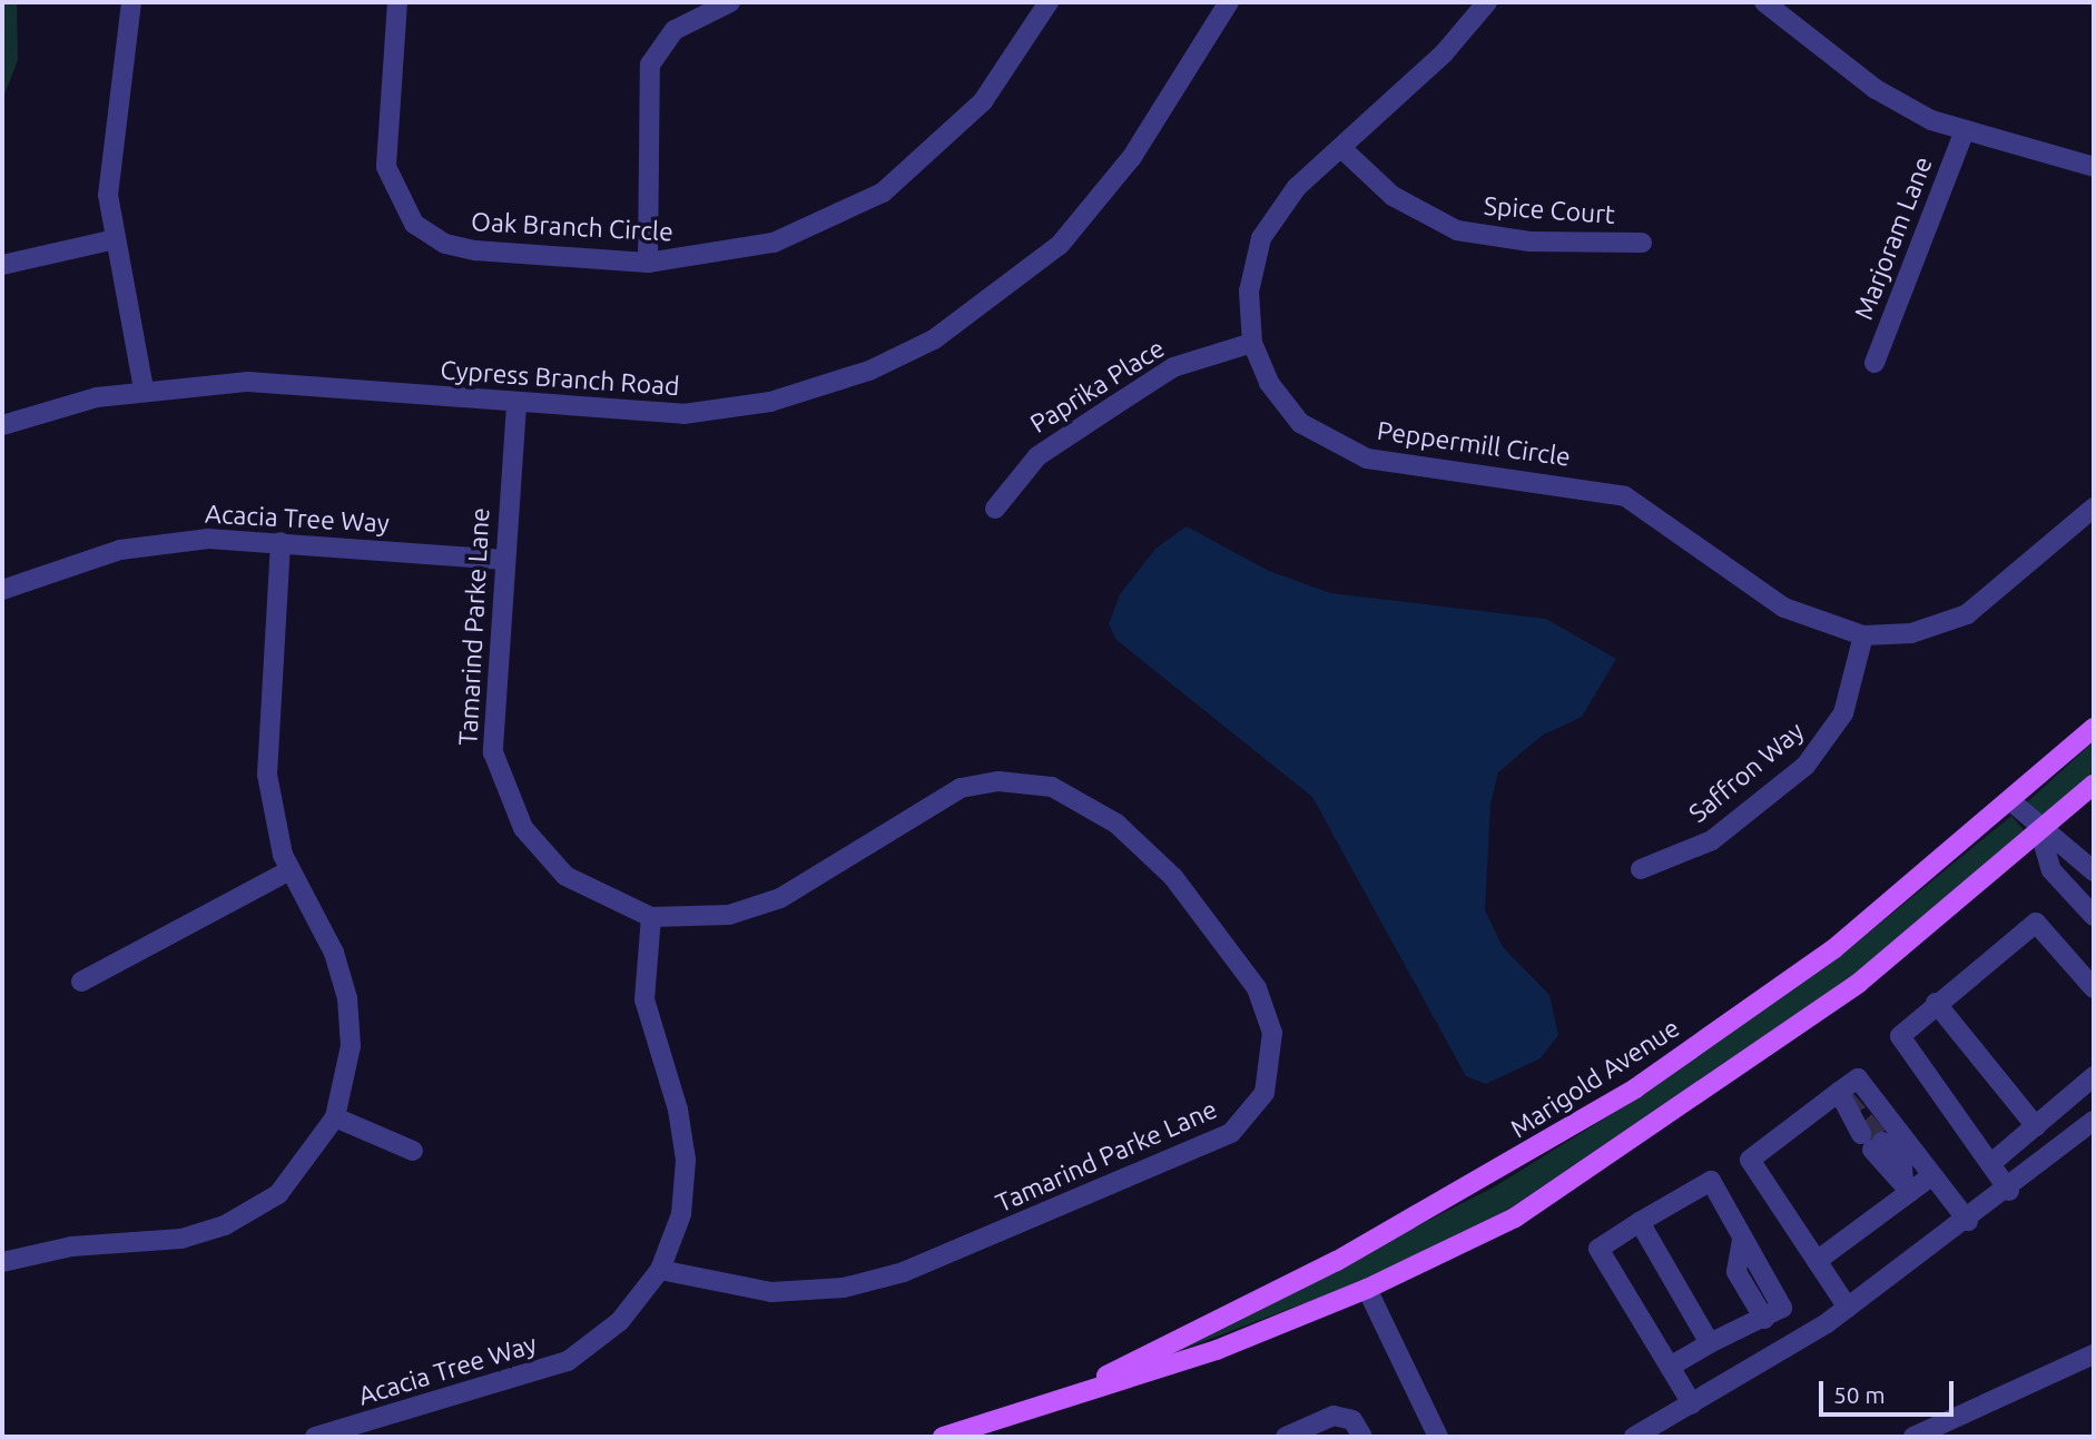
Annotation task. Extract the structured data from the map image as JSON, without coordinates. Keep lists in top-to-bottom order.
{
  "streets": {
    "main road": ["Marigold Avenue"],
    "street": [
      "Spice Court",
      "Oak Branch Circle",
      "Marjoram Lane",
      "Cypress Branch Road",
      "Paprika Place",
      "Peppermill Circle",
      "Acacia Tree Way",
      "Tamarind Parke Lane",
      "Saffron Way"
    ]
  },
  "crossings": [
    ["Spice Court", "Peppermill Circle"],
    ["Cypress Branch Road", "Tamarind Parke Lane"],
    ["Paprika Place", "Peppermill Circle"],
    ["Peppermill Circle", "Saffron Way"],
    ["Acacia Tree Way", "Tamarind Parke Lane"]
  ],
  "scale_bar": "50 m"
}
